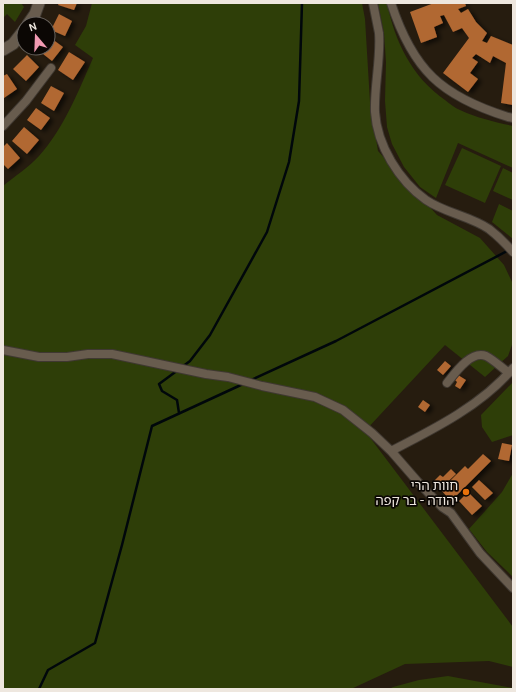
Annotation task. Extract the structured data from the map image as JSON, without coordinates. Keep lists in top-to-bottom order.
{
  "places": ["חוות הרי יהודה - בר קפה"],
  "north": "top"
}
